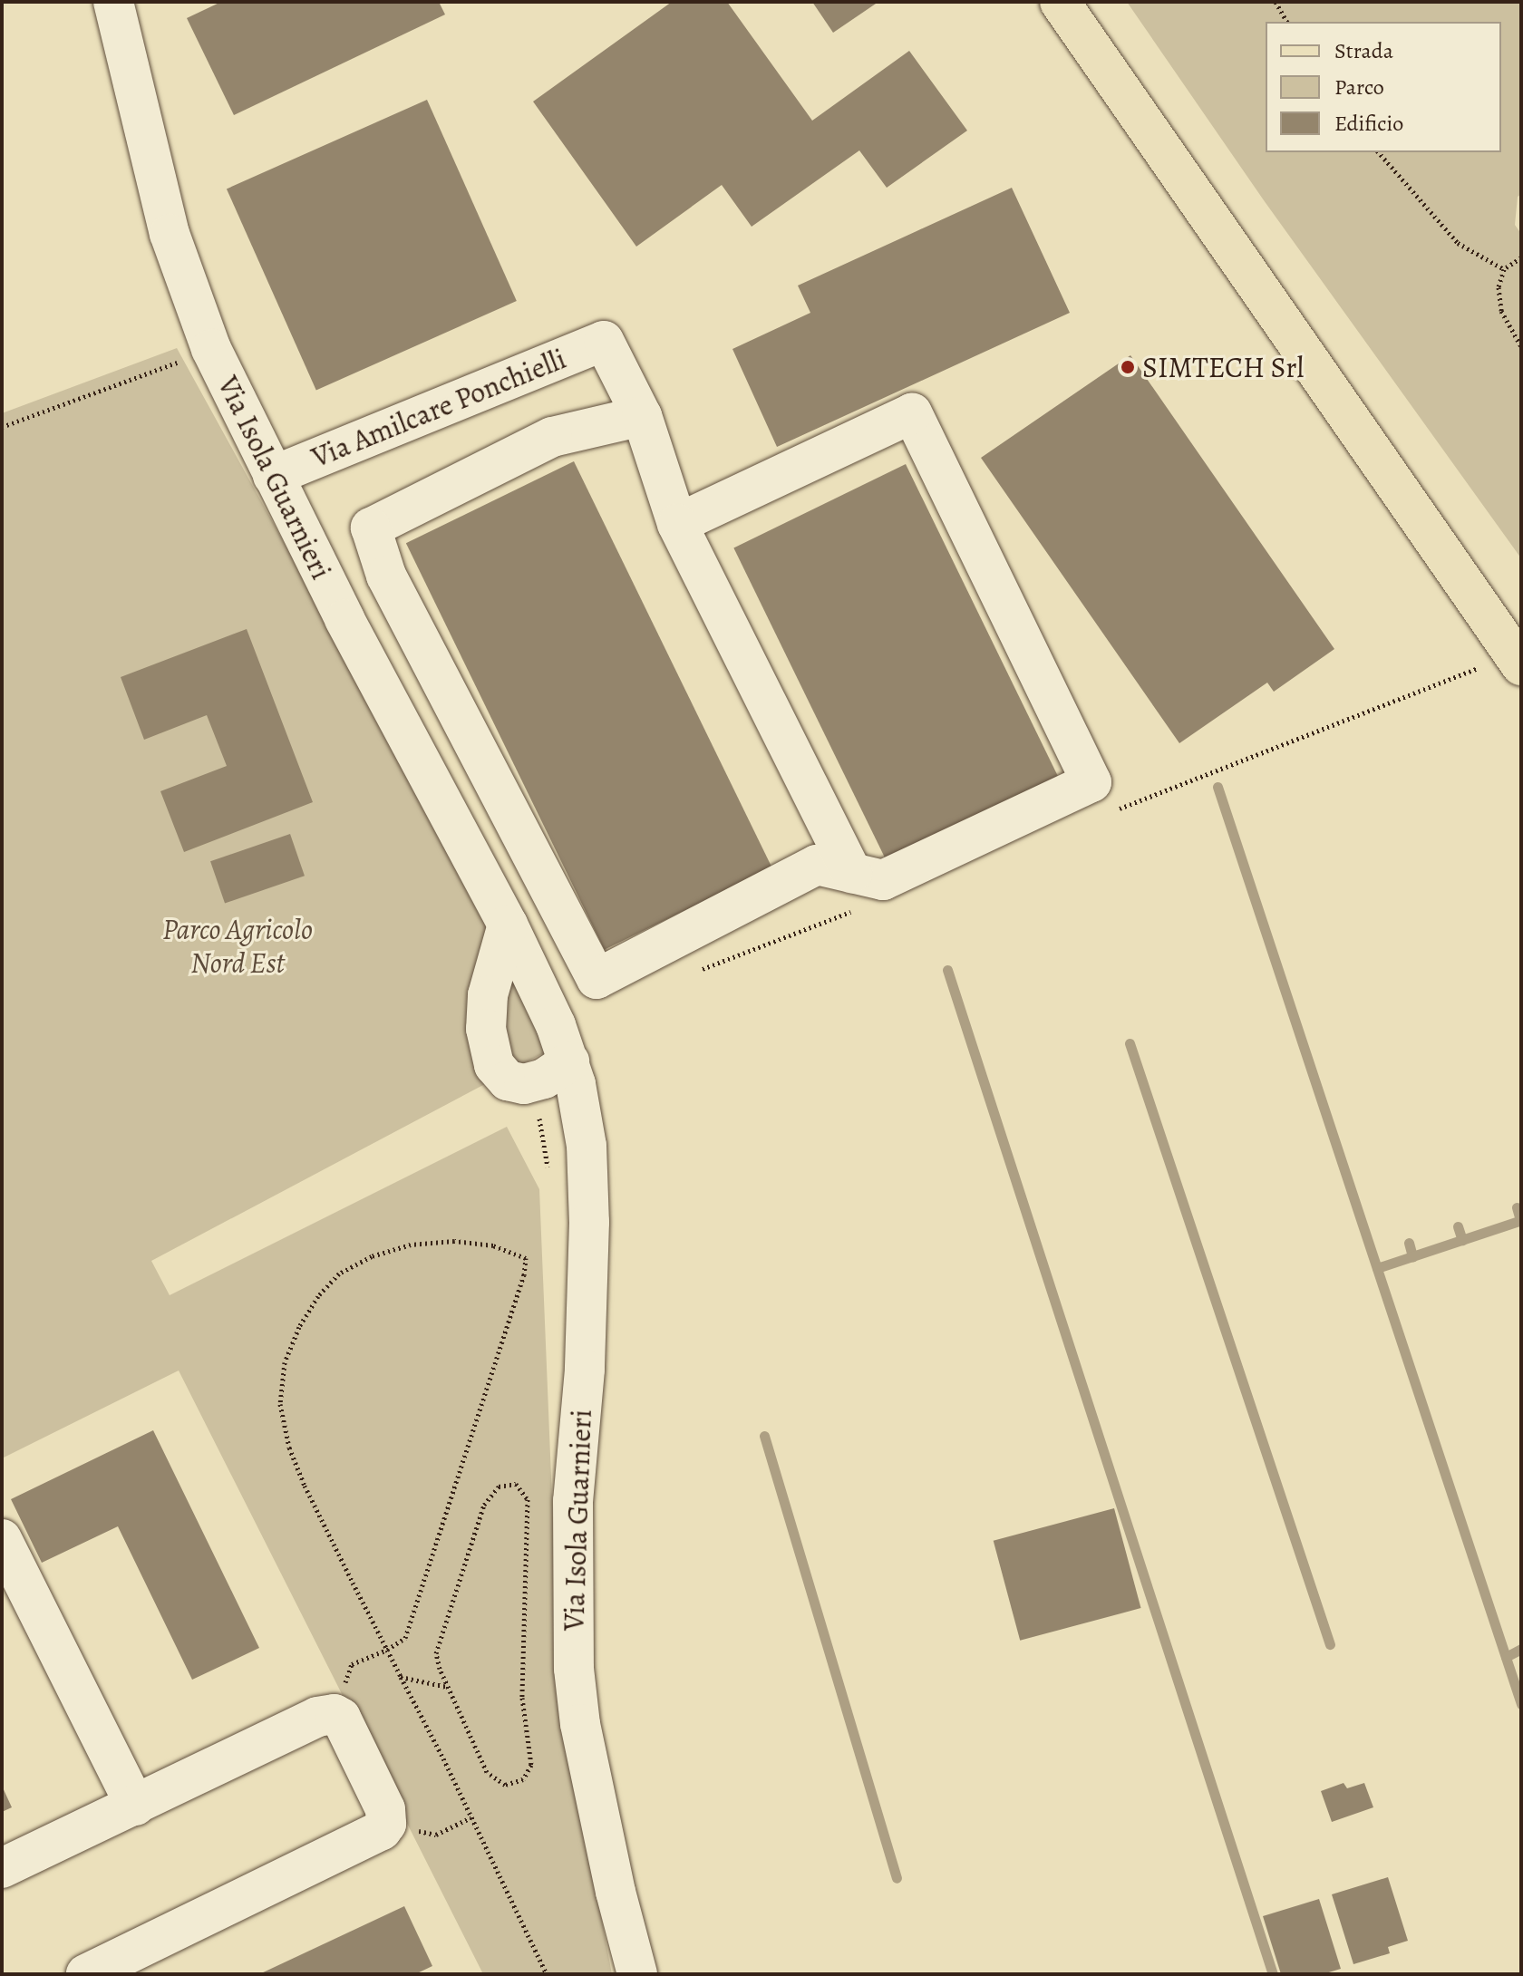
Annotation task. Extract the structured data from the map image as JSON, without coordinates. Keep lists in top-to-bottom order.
{
  "streets": {
    "street": ["Via Amilcare Ponchielli", "Via Isola Guarnieri"]
  },
  "crossings": [
    ["Via Amilcare Ponchielli", "Via Isola Guarnieri"]
  ],
  "parks": ["Parco Agricolo Nord Est"],
  "places": ["SIMTECH Srl"],
  "legend": ["Strada", "Parco", "Edificio"]
}
